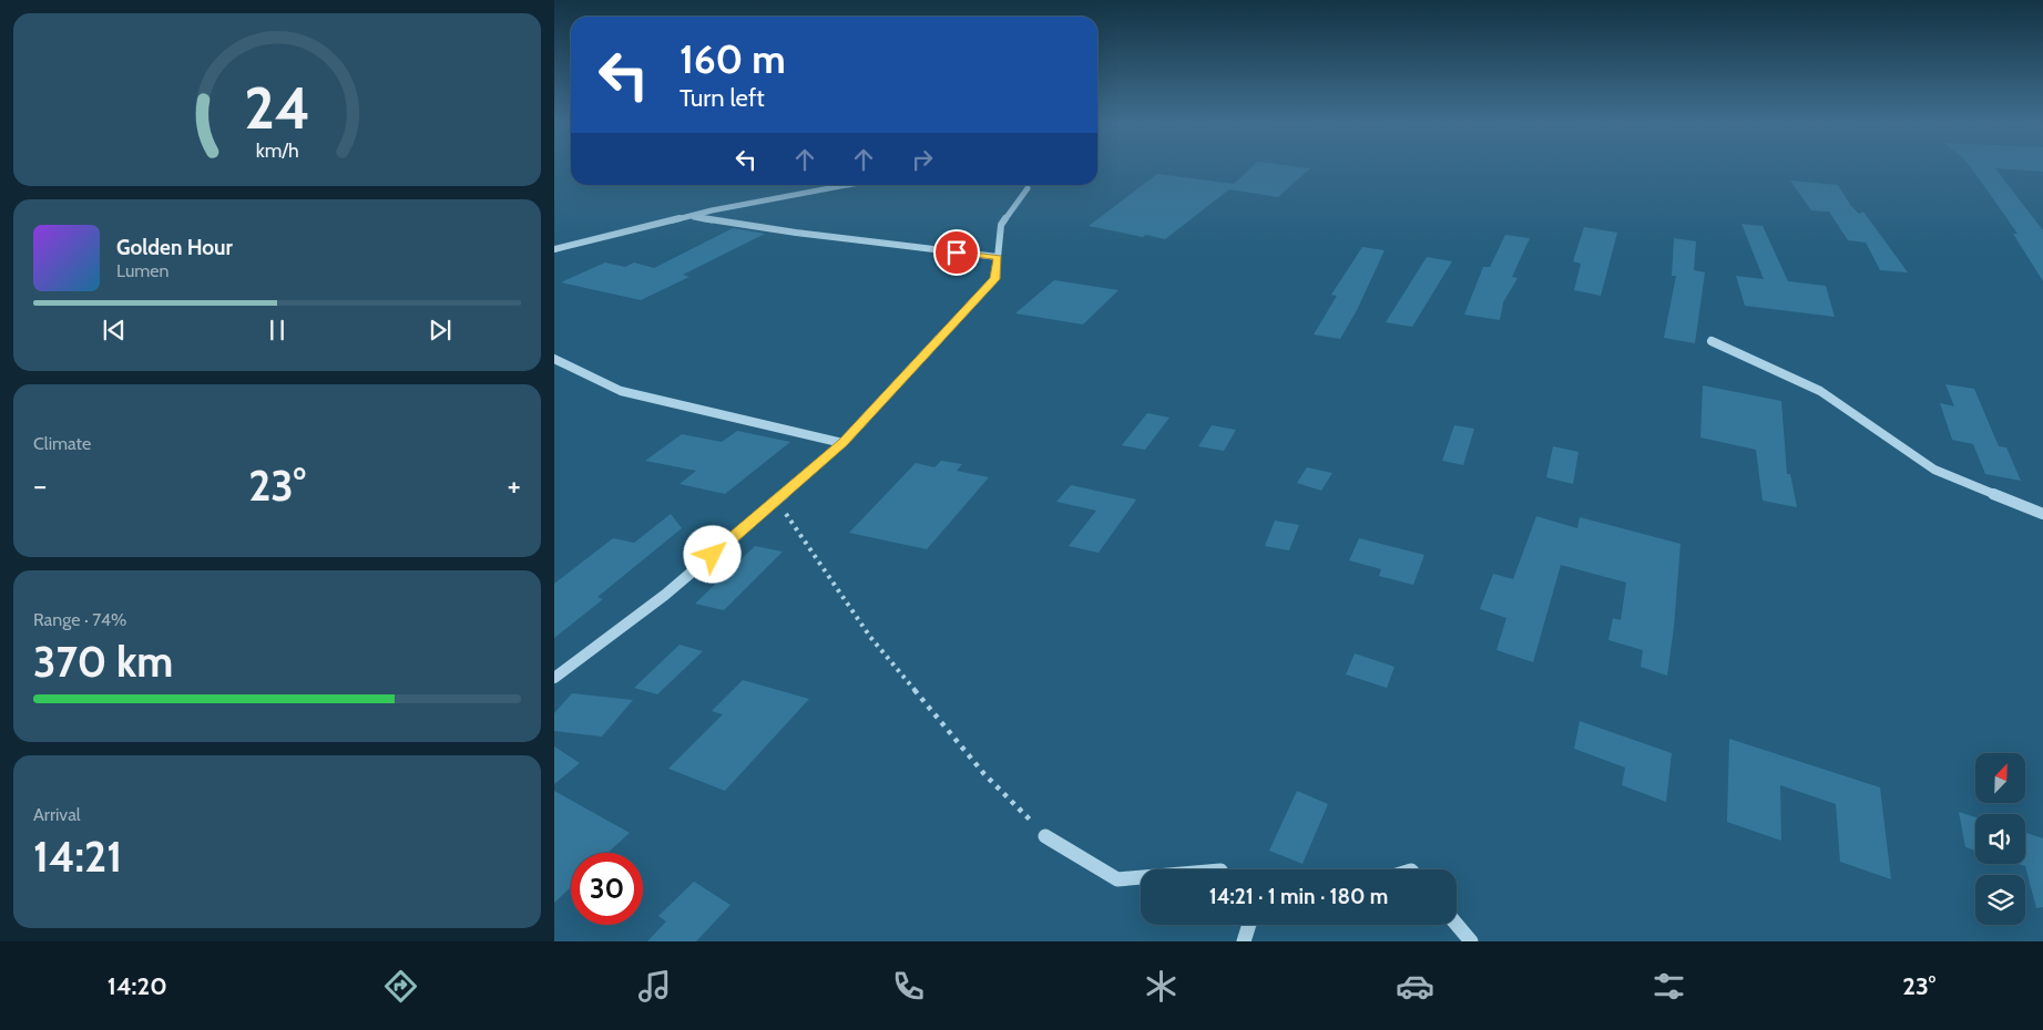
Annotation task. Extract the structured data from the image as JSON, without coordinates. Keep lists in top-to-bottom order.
{
  "north": "top right",
  "page": {
    "turn": ["160 m", "Turn left"],
    "song": ["Golden Hour", "Lumen"],
    "tile": [
      "Climate",
      ["Range · 74%", "370 km"],
      ["Arrival", "14:21"]
    ],
    "heat": ["−", "23°", "+"],
    "limit": "30",
    "trip": "14:21 · 1 min · 180 m",
    "tabs": ["14:20", "23°"],
    "gauge": ["24", "km/h"]
  }
}
